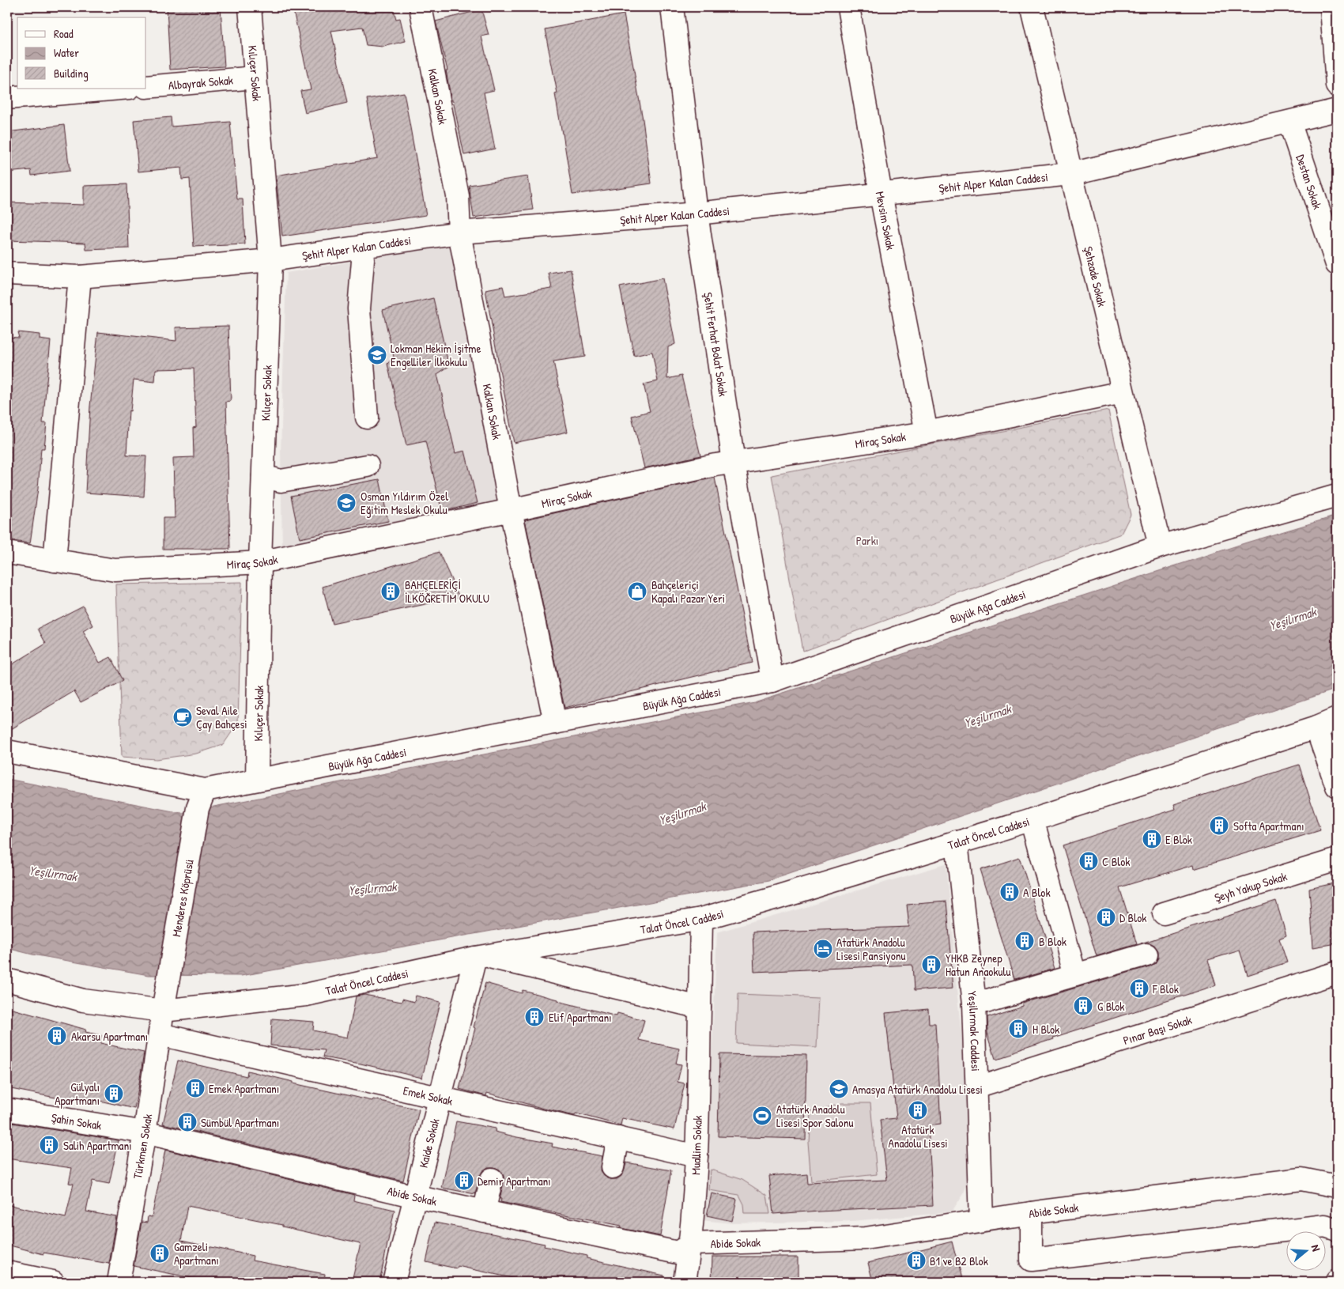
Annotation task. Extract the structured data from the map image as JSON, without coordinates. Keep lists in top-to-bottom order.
{
  "streets": {
    "street": [
      "Kılıçer Sokak",
      "Albayrak Sokak",
      "Kalkan Sokak",
      "Destan Sokak",
      "Şehit Alper Kalan Caddesi",
      "Mevsim Sokak",
      "Şehzade Sokak",
      "Şehit Ferhat Bolat Sokak",
      "Miraç Sokak",
      "Büyük Ağa Caddesi",
      "Talat Öncel Caddesi",
      "Şeyh Yakup Sokak",
      "Menderes Köprüsü",
      "Pınar Başı Sokak",
      "Yeşilırmak Caddesi",
      "Emek Sokak",
      "Şahin Sokak",
      "Kaide Sokak",
      "Muallim Sokak",
      "Türkmen Sokak",
      "Abide Sokak"
    ]
  },
  "crossings": [
    ["Kılıçer Sokak", "Albayrak Sokak"],
    ["Kılıçer Sokak", "Şehit Alper Kalan Caddesi"],
    ["Kılıçer Sokak", "Miraç Sokak"],
    ["Kılıçer Sokak", "Büyük Ağa Caddesi"],
    ["Kalkan Sokak", "Şehit Alper Kalan Caddesi"],
    ["Kalkan Sokak", "Miraç Sokak"],
    ["Kalkan Sokak", "Büyük Ağa Caddesi"],
    ["Destan Sokak", "Şehit Alper Kalan Caddesi"],
    ["Şehit Alper Kalan Caddesi", "Mevsim Sokak"],
    ["Şehit Alper Kalan Caddesi", "Şehzade Sokak"],
    ["Şehit Alper Kalan Caddesi", "Şehit Ferhat Bolat Sokak"],
    ["Mevsim Sokak", "Miraç Sokak"],
    ["Şehzade Sokak", "Miraç Sokak"],
    ["Şehzade Sokak", "Büyük Ağa Caddesi"],
    ["Şehit Ferhat Bolat Sokak", "Miraç Sokak"],
    ["Şehit Ferhat Bolat Sokak", "Büyük Ağa Caddesi"],
    ["Büyük Ağa Caddesi", "Menderes Köprüsü"],
    ["Talat Öncel Caddesi", "Menderes Köprüsü"],
    ["Talat Öncel Caddesi", "Yeşilırmak Caddesi"],
    ["Talat Öncel Caddesi", "Kaide Sokak"],
    ["Talat Öncel Caddesi", "Muallim Sokak"],
    ["Talat Öncel Caddesi", "Türkmen Sokak"],
    ["Menderes Köprüsü", "Türkmen Sokak"],
    ["Pınar Başı Sokak", "Yeşilırmak Caddesi"],
    ["Yeşilırmak Caddesi", "Abide Sokak"],
    ["Emek Sokak", "Kaide Sokak"],
    ["Emek Sokak", "Muallim Sokak"],
    ["Emek Sokak", "Türkmen Sokak"],
    ["Şahin Sokak", "Türkmen Sokak"],
    ["Şahin Sokak", "Abide Sokak"],
    ["Kaide Sokak", "Abide Sokak"],
    ["Muallim Sokak", "Abide Sokak"],
    ["Türkmen Sokak", "Abide Sokak"]
  ],
  "water": ["Yeşilırmak"],
  "parks": ["Parkı"],
  "places": {
    "school or university": ["Lokman Hekim İşitme Engelliler İlkokulu", "Osman Yıldırım Özel Eğitim Meslek Okulu", "Amasya Atatürk Anadolu Lisesi"],
    "building": [
      "BAHÇELERİÇİ İLKÖĞRETİM OKULU",
      "Softa Apartmanı",
      "E Blok",
      "C Blok",
      "A Blok",
      "D Blok",
      "B Blok",
      "YHKB Zeynep Hatun Anaokulu",
      "F Blok",
      "G Blok",
      "Elif Apartmanı",
      "H Blok",
      "Akarsu Apartmanı",
      "Emek Apartmanı",
      "Gülyalı Apartmanı",
      "Atatürk Anadolu Lisesi",
      "Sümbül Apartmanı",
      "Salih Apartmanı",
      "Demir Apartmanı",
      "Gamzeli Apartmanı",
      "B1 ve B2 Blok"
    ],
    "shop": ["Bahçeleriçi Kapalı Pazar Yeri"],
    "cafe": ["Seval Aile Çay Bahçesi"],
    "hotel": ["Atatürk Anadolu Lisesi Pansiyonu"],
    "sports": ["Atatürk Anadolu Lisesi Spor Salonu"]
  },
  "legend": ["Road", "Water", "Building"],
  "north": "right"
}
